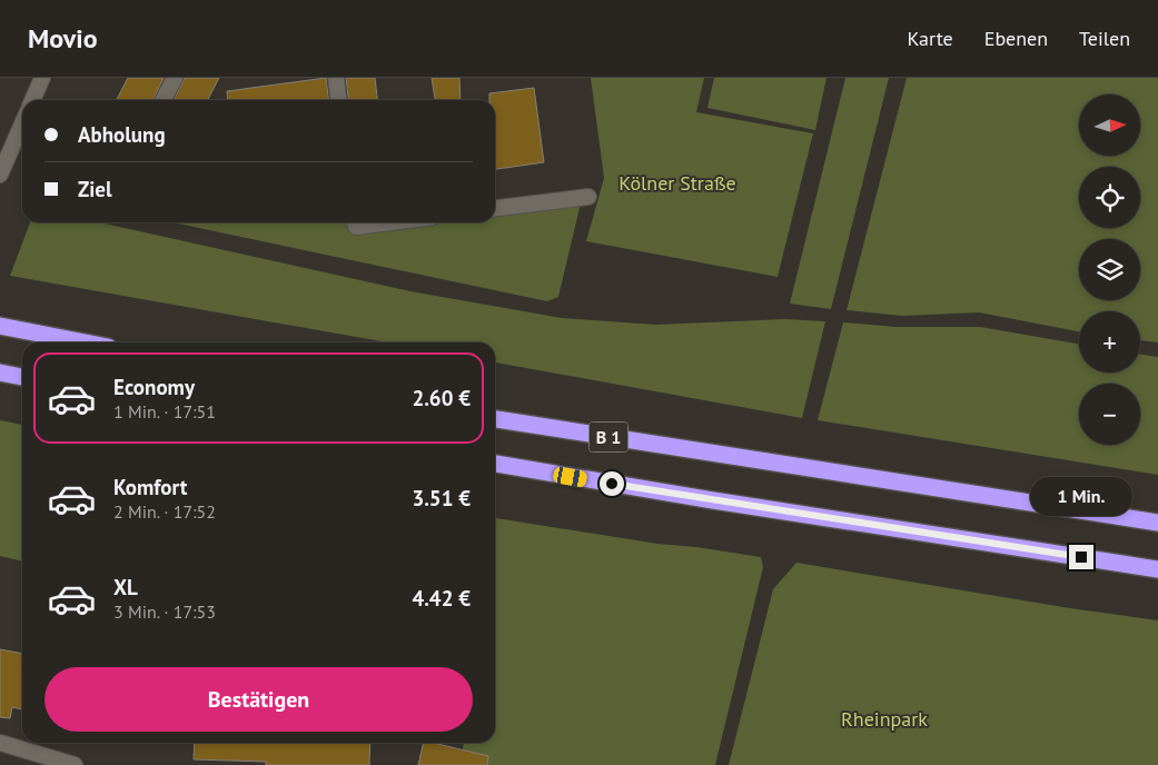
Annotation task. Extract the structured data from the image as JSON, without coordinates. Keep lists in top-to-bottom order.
{
  "streets": {
    "highway": ["B 1"]
  },
  "parks": ["Kölner Straße", "Rheinpark"],
  "north": "right",
  "page": {
    "header": "Movio",
    "nav": ["Karte", "Ebenen", "Teilen"],
    "map_buttons": ["+", "−"],
    "banner": ["Abholung", "Ziel"],
    "list": [
      {
        "name": "Economy",
        "note": "1 Min. · 17:51",
        "value": "2.60 €"
      },
      {
        "name": "Komfort",
        "note": "2 Min. · 17:52",
        "value": "3.51 €"
      },
      {
        "name": "XL",
        "note": "3 Min. · 17:53",
        "value": "4.42 €"
      }
    ],
    "bubble": "1 Min.",
    "buttons": "Bestätigen"
  }
}
